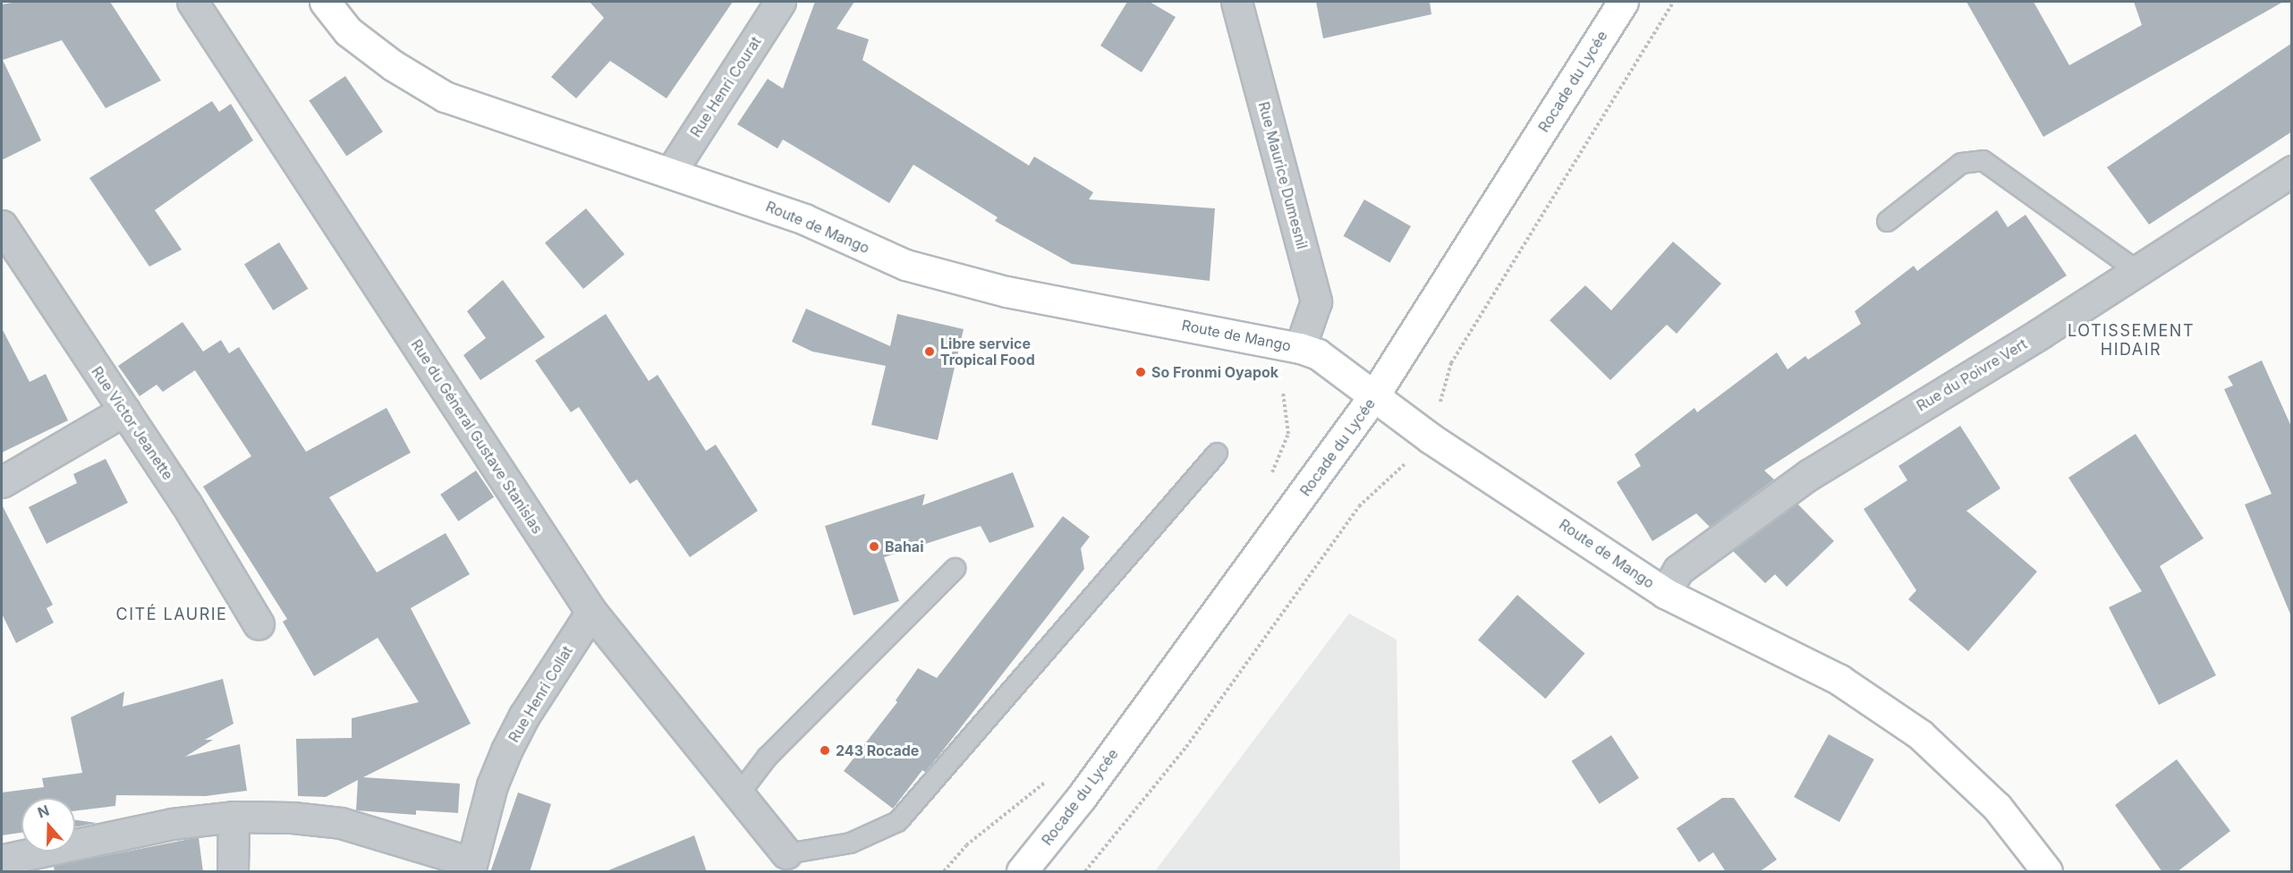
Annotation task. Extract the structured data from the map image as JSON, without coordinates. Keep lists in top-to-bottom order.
{
  "streets": {
    "street": [
      "Rocade du Lycée",
      "Rue Henri Courat",
      "Rue Maurice Dumesnil",
      "Route de Mango",
      "Rue du Poivre Vert",
      "Rue Victor Jeanette",
      "Rue du Géneral Gustave Stanislas",
      "Rue Henri Collat"
    ]
  },
  "crossings": [
    ["Rocade du Lycée", "Route de Mango"],
    ["Rue Henri Courat", "Route de Mango"],
    ["Rue Maurice Dumesnil", "Route de Mango"],
    ["Route de Mango", "Rue du Poivre Vert"],
    ["Rue du Géneral Gustave Stanislas", "Rue Henri Collat"]
  ],
  "districts": ["LOTISSEMENT HIDAIR", "CITÉ LAURIE"],
  "places": [
    "Libre service Tropical Food",
    "So Fronmi Oyapok",
    "Bahai",
    "243 Rocade"
  ],
  "north": "top"
}
